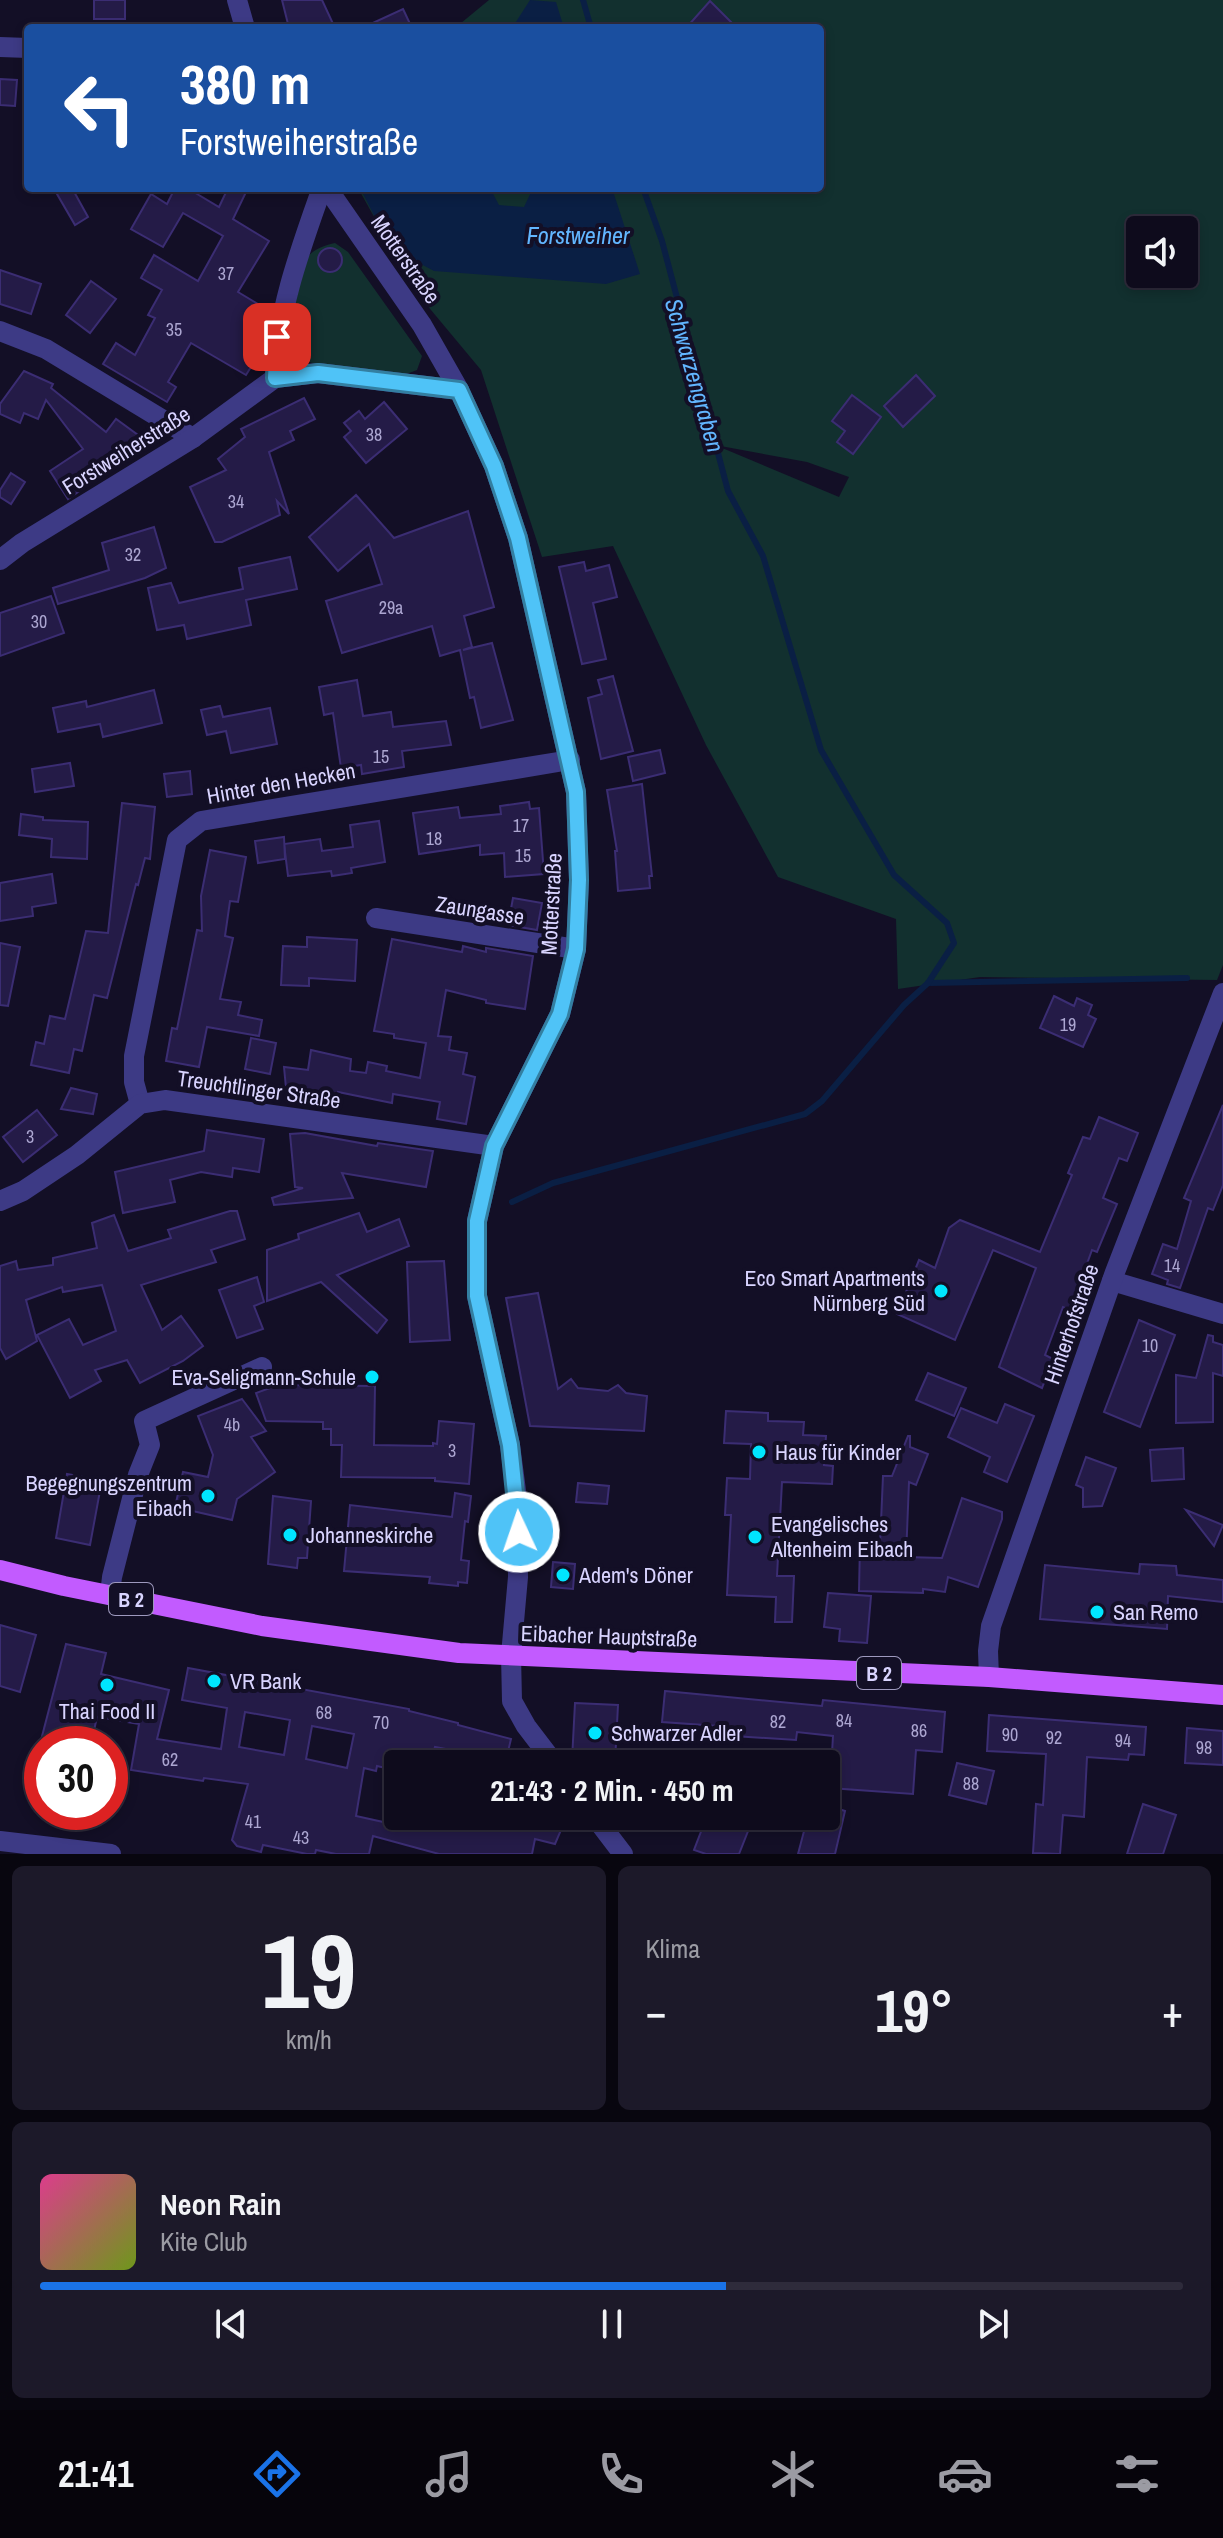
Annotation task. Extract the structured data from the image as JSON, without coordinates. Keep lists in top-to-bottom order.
{
  "streets": {
    "main road": ["B 2", "Eibacher Hauptstraße"],
    "street": [
      "Motterstraße",
      "Forstweiherstraße",
      "Hinter den Hecken",
      "Zaungasse",
      "Treuchtlinger Straße",
      "Hinterhofstraße"
    ]
  },
  "crossings": [
    ["Motterstraße", "Forstweiherstraße"],
    ["Motterstraße", "Hinter den Hecken"],
    ["Motterstraße", "Zaungasse"],
    ["Motterstraße", "Treuchtlinger Straße"],
    ["Motterstraße", "Eibacher Hauptstraße"],
    ["Hinter den Hecken", "Treuchtlinger Straße"],
    ["Hinterhofstraße", "Eibacher Hauptstraße"]
  ],
  "water": ["Forstweiher", "Schwarzengraben"],
  "places": [
    "Eco Smart Apartments Nürnberg Süd",
    "Eva-Seligmann-Schule",
    "Haus für Kinder",
    "Begegnungszentrum Eibach",
    "Johanneskirche",
    "Evangelisches Altenheim Eibach",
    "Adem's Döner",
    "San Remo",
    "VR Bank",
    "Thai Food II",
    "Schwarzer Adler"
  ],
  "house_numbers": [
    "37",
    "35",
    "38",
    "34",
    "32",
    "29a",
    "30",
    "15",
    "17",
    "18",
    "15",
    "19",
    "3",
    "14",
    "10",
    "4b",
    "3",
    "68",
    "84",
    "82",
    "70",
    "86",
    "90",
    "92",
    "94",
    "98",
    "62",
    "88",
    "41",
    "43"
  ],
  "page": {
    "turn": ["380 m", "Forstweiherstraße"],
    "limit": "30",
    "trip": "21:43 · 2 Min. · 450 m",
    "tile": [
      ["19", "km/h"],
      "Klima"
    ],
    "heat": ["−", "19°", "+"],
    "song": ["Neon Rain", "Kite Club"],
    "tabs": "21:41"
  }
}
